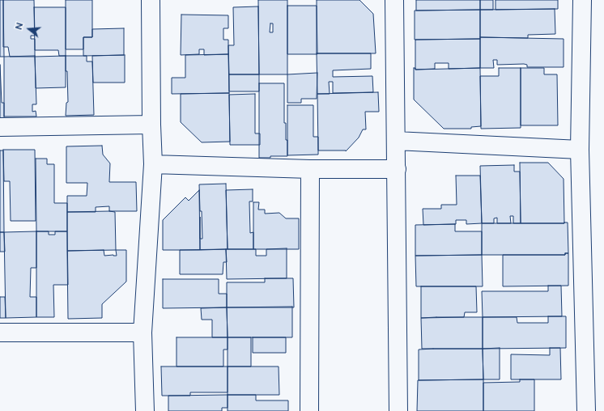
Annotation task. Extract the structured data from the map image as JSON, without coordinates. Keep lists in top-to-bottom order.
{
  "north": "left"
}
